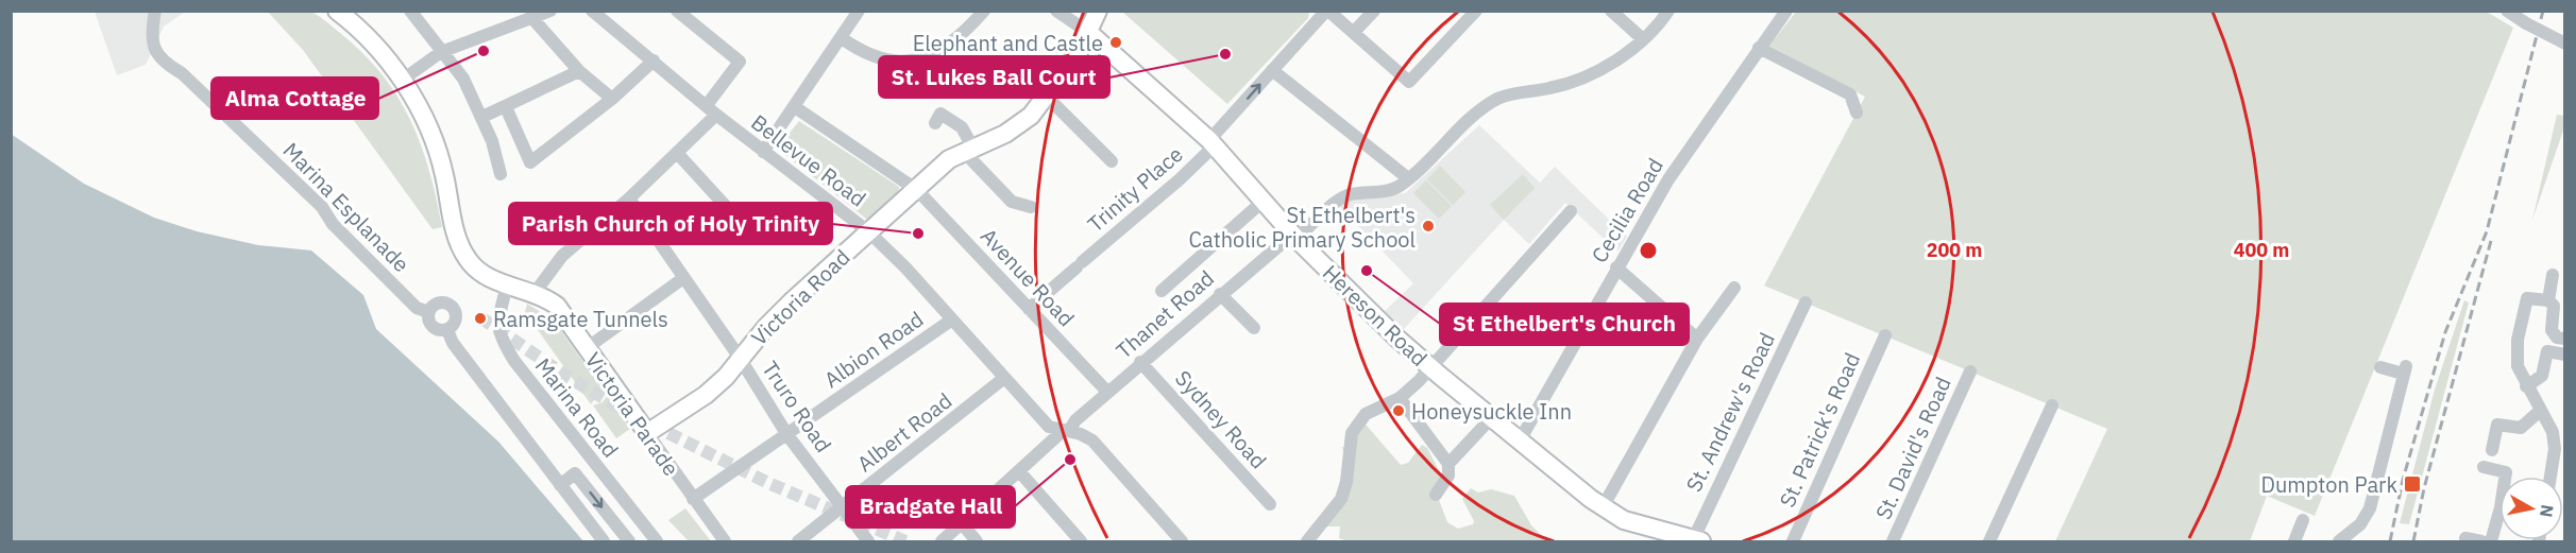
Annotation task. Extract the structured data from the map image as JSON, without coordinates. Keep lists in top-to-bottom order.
{
  "streets": {
    "main road": ["Victoria Road", "Hereson Road", "Victoria Parade"],
    "street": [
      "Bellevue Road",
      "Trinity Place",
      "Marina Esplanade",
      "Cecilia Road",
      "Avenue Road",
      "Thanet Road",
      "Albion Road",
      "Truro Road",
      "Marina Road",
      "St. Andrew's Road",
      "Sydney Road",
      "St. Patrick's Road",
      "Albert Road",
      "St. David's Road"
    ]
  },
  "crossings": [
    ["Bellevue Road", "Victoria Road"],
    ["Bellevue Road", "Thanet Road"],
    ["Bellevue Road", "Albion Road"],
    ["Bellevue Road", "Albert Road"],
    ["Trinity Place", "Avenue Road"],
    ["Trinity Place", "Hereson Road"],
    ["Cecilia Road", "Hereson Road"],
    ["Avenue Road", "Victoria Road"],
    ["Avenue Road", "Thanet Road"],
    ["Victoria Road", "Hereson Road"],
    ["Victoria Road", "Truro Road"],
    ["Victoria Road", "Victoria Parade"],
    ["Thanet Road", "Hereson Road"],
    ["Thanet Road", "Sydney Road"],
    ["Hereson Road", "St. Andrew's Road"],
    ["Albion Road", "Truro Road"],
    ["Albion Road", "Victoria Parade"],
    ["Truro Road", "Albert Road"],
    ["Marina Road", "Victoria Parade"]
  ],
  "places": {
    "other": [
      "Elephant and Castle",
      "Alma Cottage",
      "St. Lukes Ball Court",
      "St Ethelbert's Catholic Primary School",
      "Parish Church of Holy Trinity",
      "St Ethelbert's Church",
      "Ramsgate Tunnels",
      "Honeysuckle Inn",
      "Bradgate Hall"
    ],
    "transit": ["Dumpton Park"]
  },
  "north": "right",
  "rings": ["200 m", "400 m"]
}
